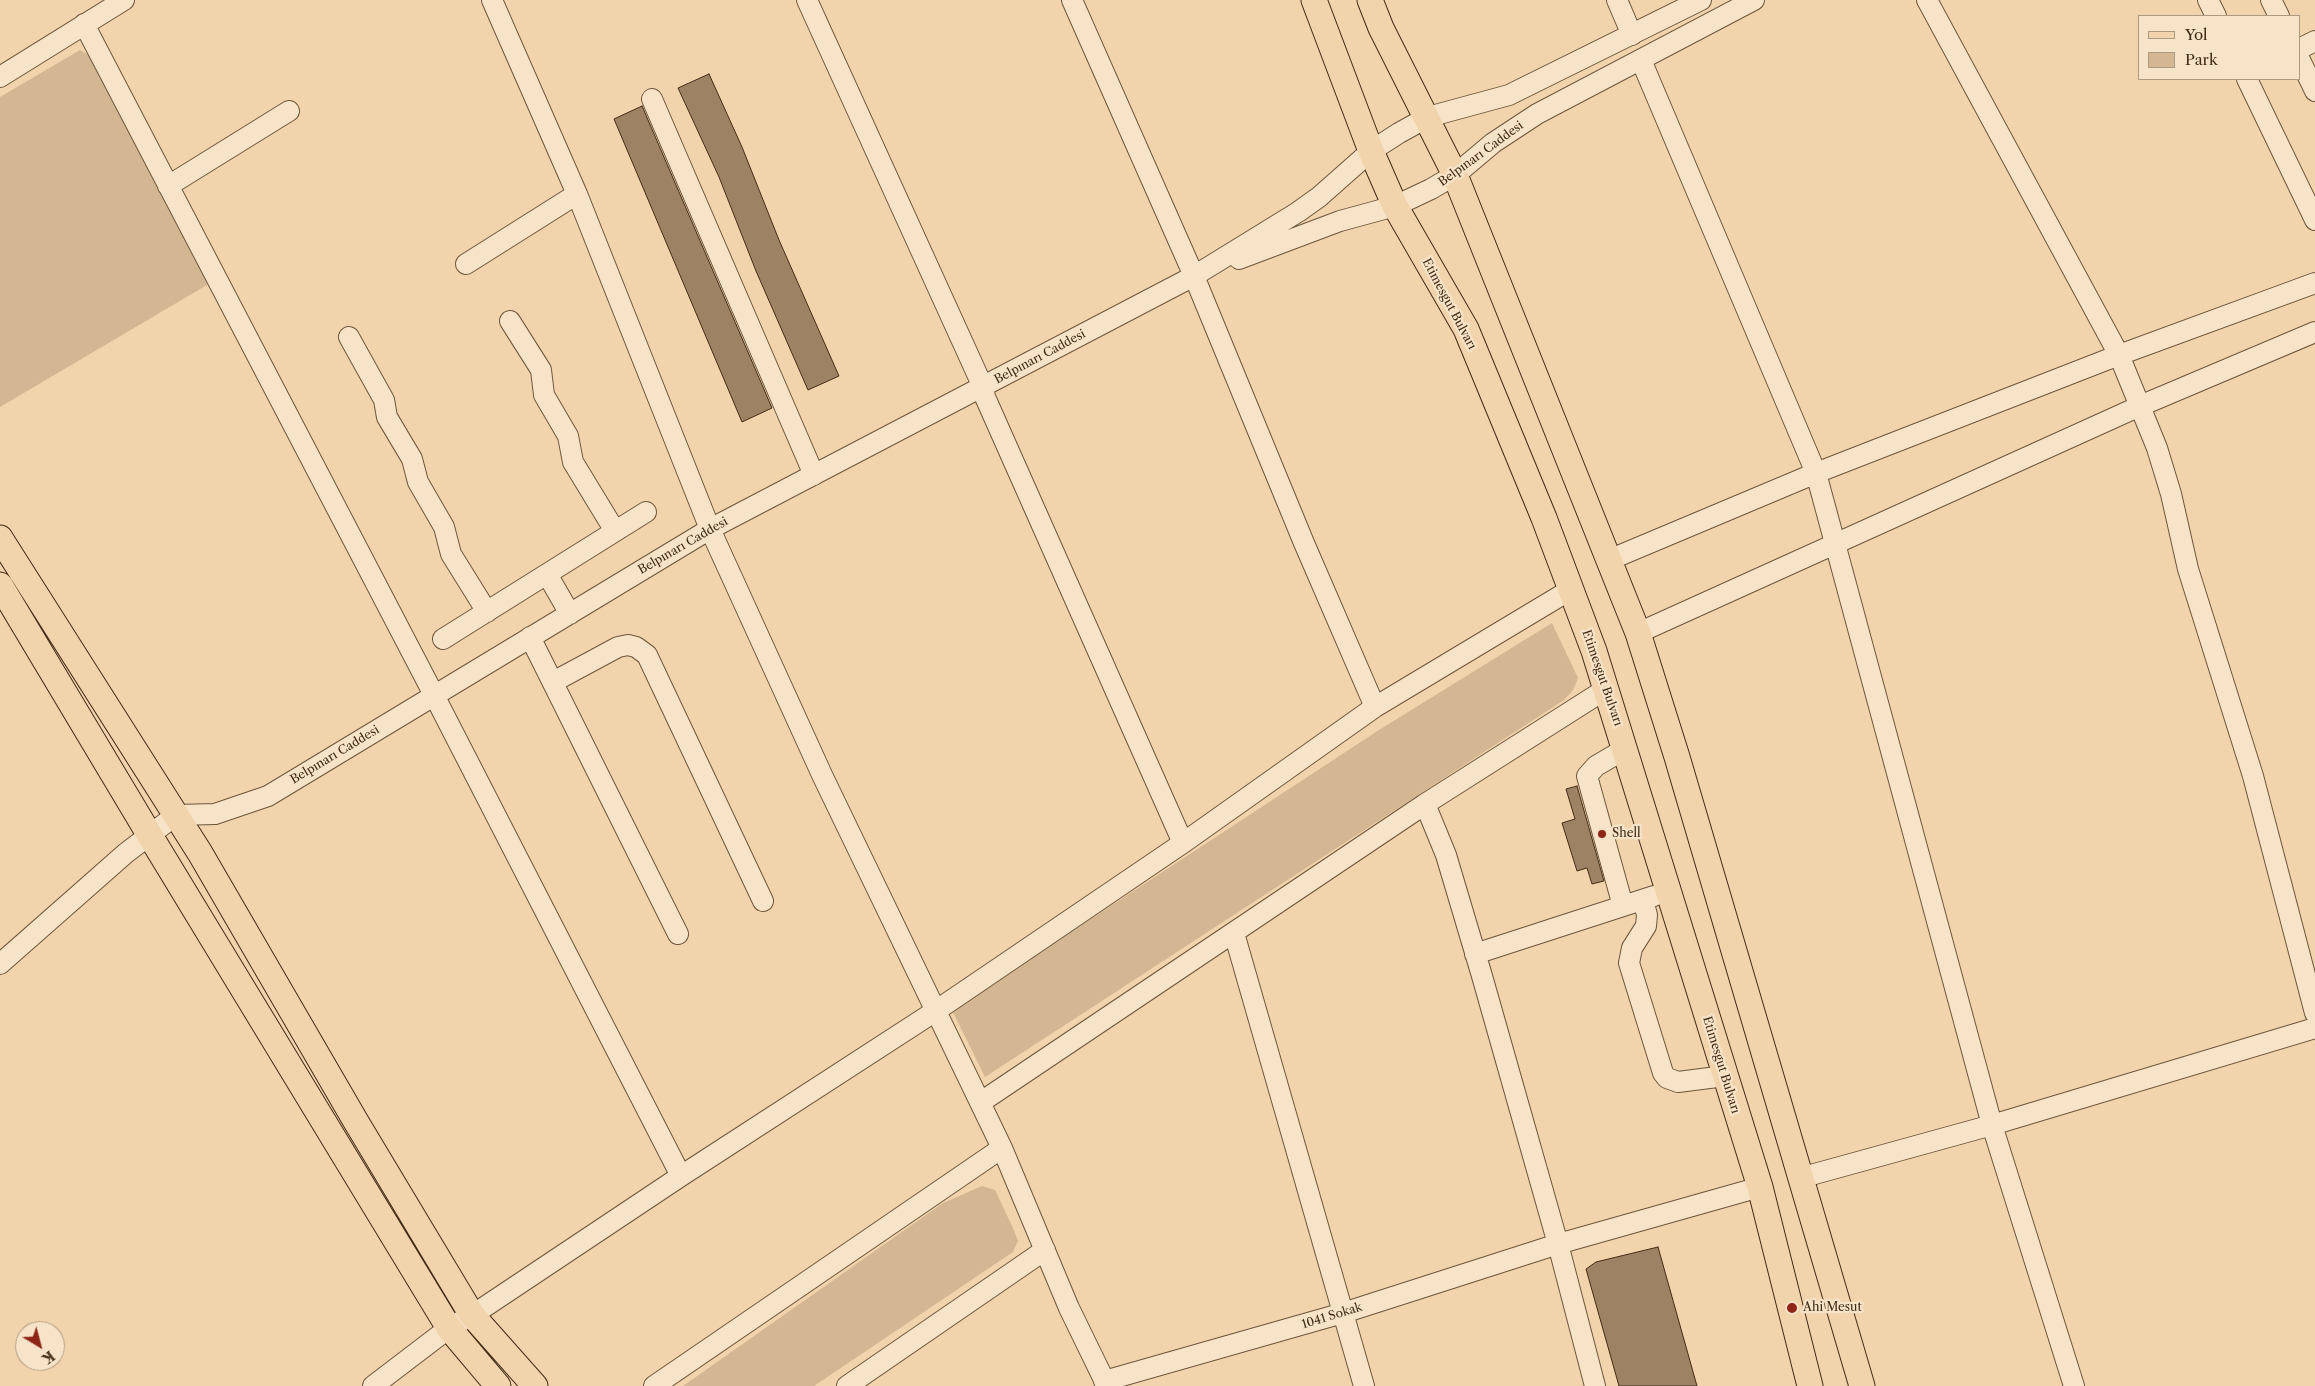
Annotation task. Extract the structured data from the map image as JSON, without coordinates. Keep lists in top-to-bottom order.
{
  "streets": {
    "main road": ["Etimesgut Bulvarı"],
    "street": ["Belpınarı Caddesi", "1041 Sokak"]
  },
  "crossings": [
    ["Belpınarı Caddesi", "Etimesgut Bulvarı"],
    ["Etimesgut Bulvarı", "1041 Sokak"]
  ],
  "places": ["Shell", "Ahi Mesut"],
  "legend": ["Yol", "Park"],
  "north": "bottom right"
}
